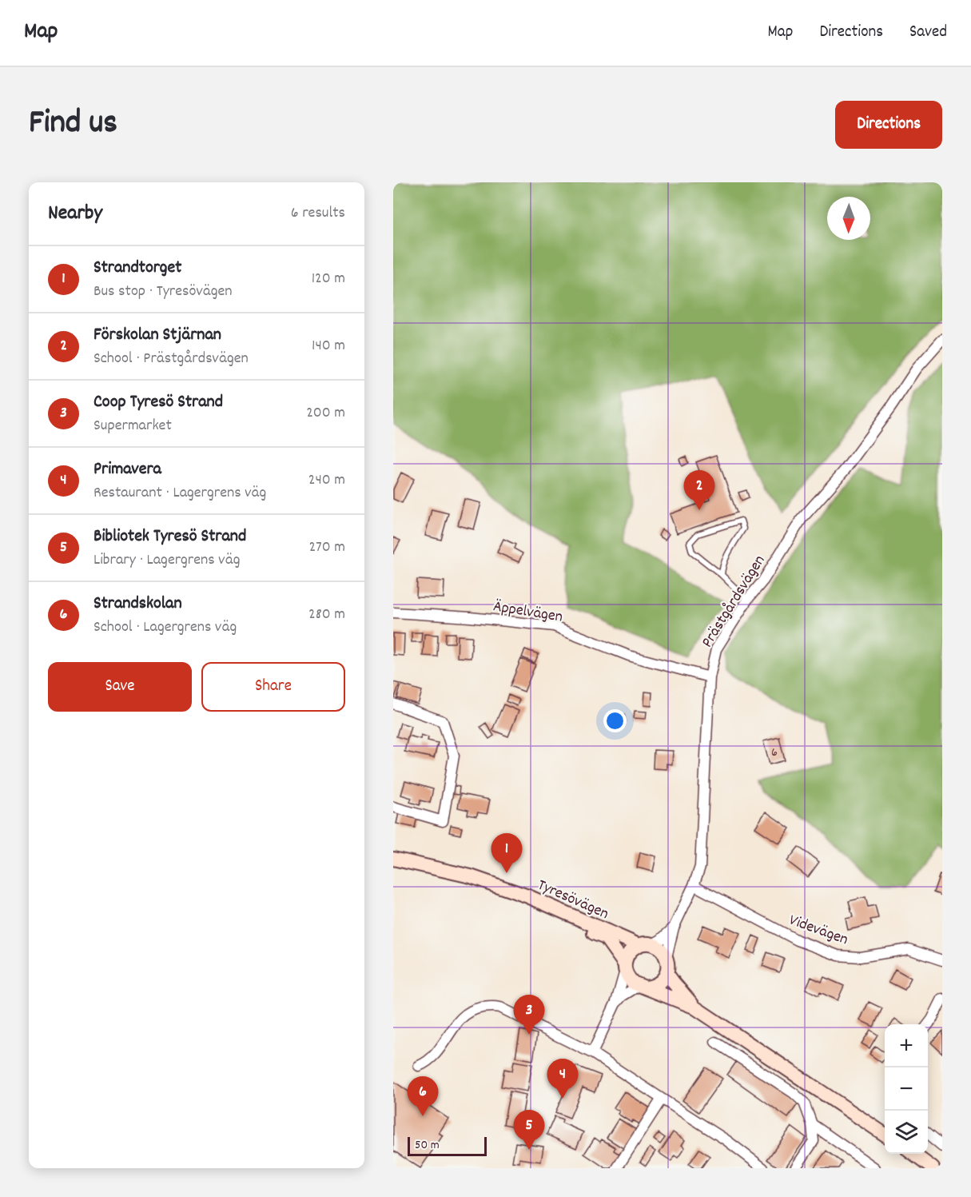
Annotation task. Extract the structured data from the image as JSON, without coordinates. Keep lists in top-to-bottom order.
{
  "streets": {
    "main road": ["Tyresövägen"],
    "street": ["Prästgårdsvägen", "Äppelvägen", "Videvägen"]
  },
  "crossings": [
    ["Prästgårdsvägen", "Äppelvägen"],
    ["Prästgårdsvägen", "Tyresövägen"],
    ["Prästgårdsvägen", "Videvägen"]
  ],
  "house_numbers": ["6"],
  "scale_bar": "50 m",
  "north": "bottom",
  "page": {
    "header": "Map",
    "nav": ["Map", "Directions", "Saved"],
    "title": "Find us",
    "buttons": [
      "Directions",
      ["Save", "Share"]
    ],
    "heading": ["Nearby", "6 results"],
    "list": [
      {
        "mark": "1",
        "name": "Strandtorget",
        "note": "Bus stop · Tyresövägen",
        "value": "120 m"
      },
      {
        "mark": "2",
        "name": "Förskolan Stjärnan",
        "note": "School · Prästgårdsvägen",
        "value": "140 m"
      },
      {
        "mark": "3",
        "name": "Coop Tyresö Strand",
        "note": "Supermarket",
        "value": "200 m"
      },
      {
        "mark": "4",
        "name": "Primavera",
        "note": "Restaurant · Lagergrens väg",
        "value": "240 m"
      },
      {
        "mark": "5",
        "name": "Bibliotek Tyresö Strand",
        "note": "Library · Lagergrens väg",
        "value": "270 m"
      },
      {
        "mark": "6",
        "name": "Strandskolan",
        "note": "School · Lagergrens väg",
        "value": "280 m"
      }
    ],
    "pins": [
      "2",
      "1",
      "3",
      "4",
      "6",
      "5"
    ],
    "map_buttons": ["+", "−"],
    "scale": "50 m"
  }
}
